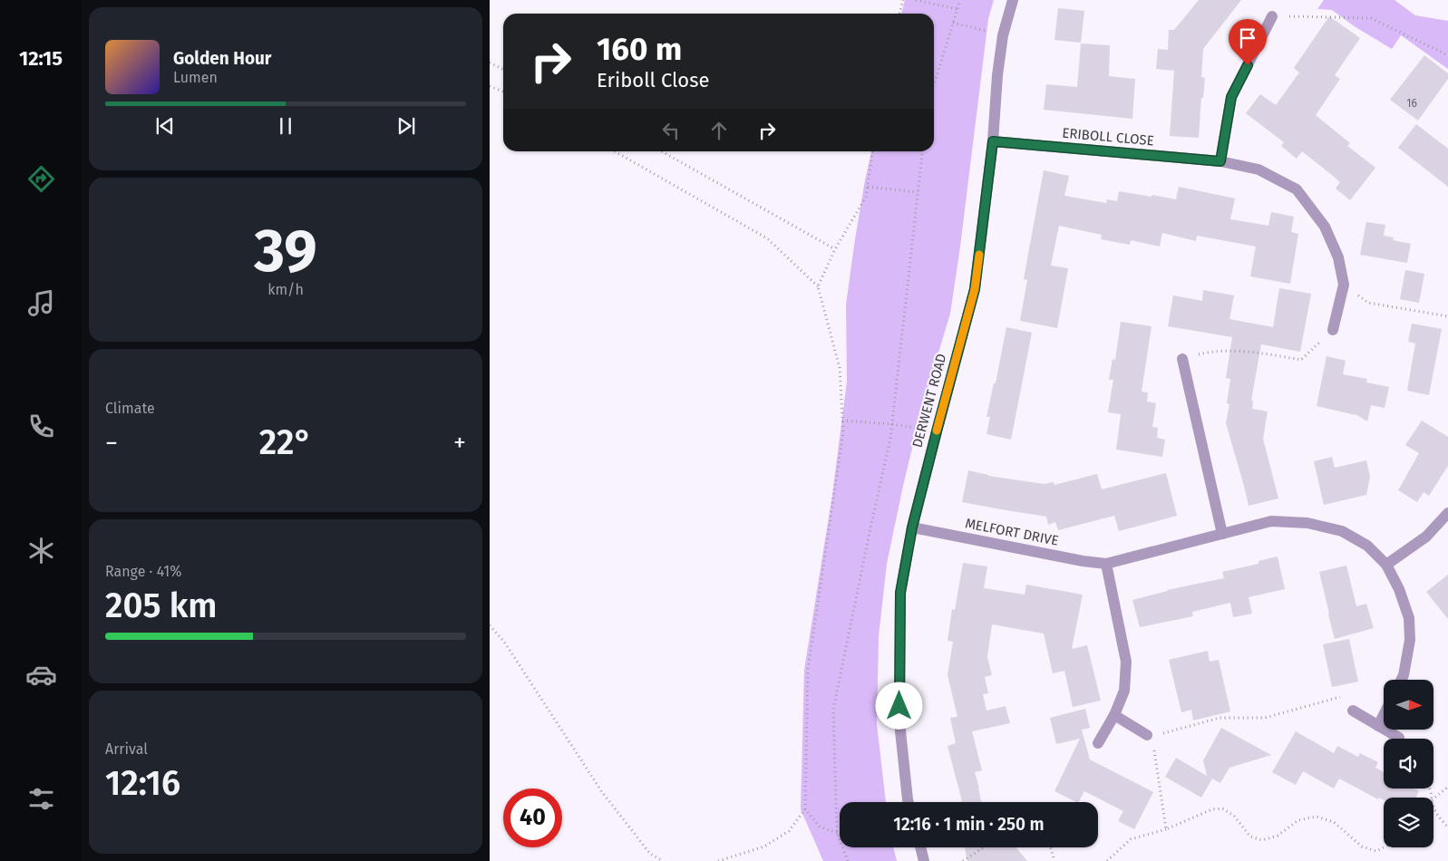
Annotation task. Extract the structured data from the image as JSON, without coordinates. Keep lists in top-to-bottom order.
{
  "streets": {
    "street": ["ERIBOLL CLOSE", "DERWENT ROAD", "MELFORT DRIVE"]
  },
  "crossings": [
    ["ERIBOLL CLOSE", "DERWENT ROAD"],
    ["DERWENT ROAD", "MELFORT DRIVE"]
  ],
  "house_numbers": ["16"],
  "north": "right",
  "page": {
    "tabs": "12:15",
    "turn": ["160 m", "Eriboll Close"],
    "song": ["Golden Hour", "Lumen"],
    "tile": [
      ["39", "km/h"],
      "Climate",
      ["Range · 41%", "205 km"],
      ["Arrival", "12:16"]
    ],
    "heat": ["−", "22°", "+"],
    "limit": "40",
    "trip": "12:16 · 1 min · 250 m"
  }
}
